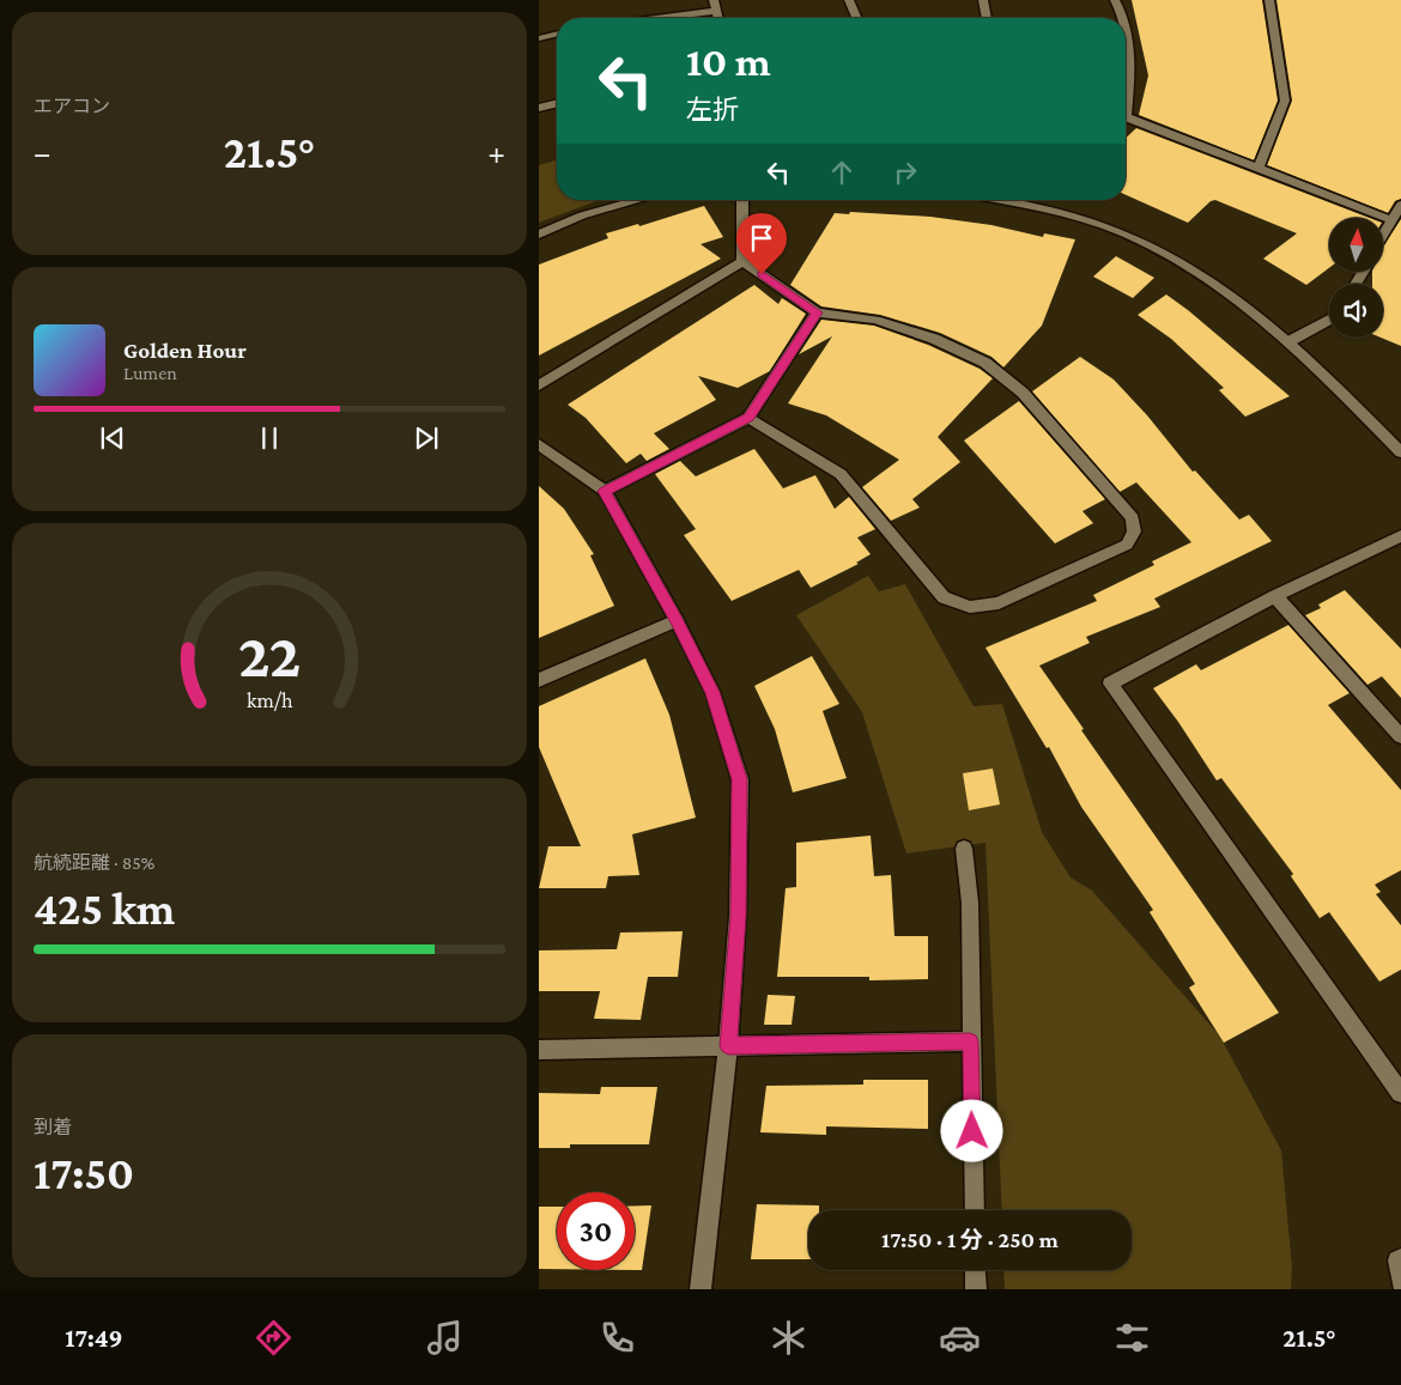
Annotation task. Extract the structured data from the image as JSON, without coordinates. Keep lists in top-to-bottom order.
{
  "north": "top",
  "page": {
    "tile": [
      "エアコン",
      ["航続距離 · 85%", "425 km"],
      ["到着", "17:50"]
    ],
    "turn": ["10 m", "左折"],
    "heat": ["−", "21.5°", "+"],
    "song": ["Golden Hour", "Lumen"],
    "limit": "30",
    "trip": "17:50 · 1 分 · 250 m",
    "tabs": ["17:49", "21.5°"],
    "gauge": ["22", "km/h"]
  }
}
